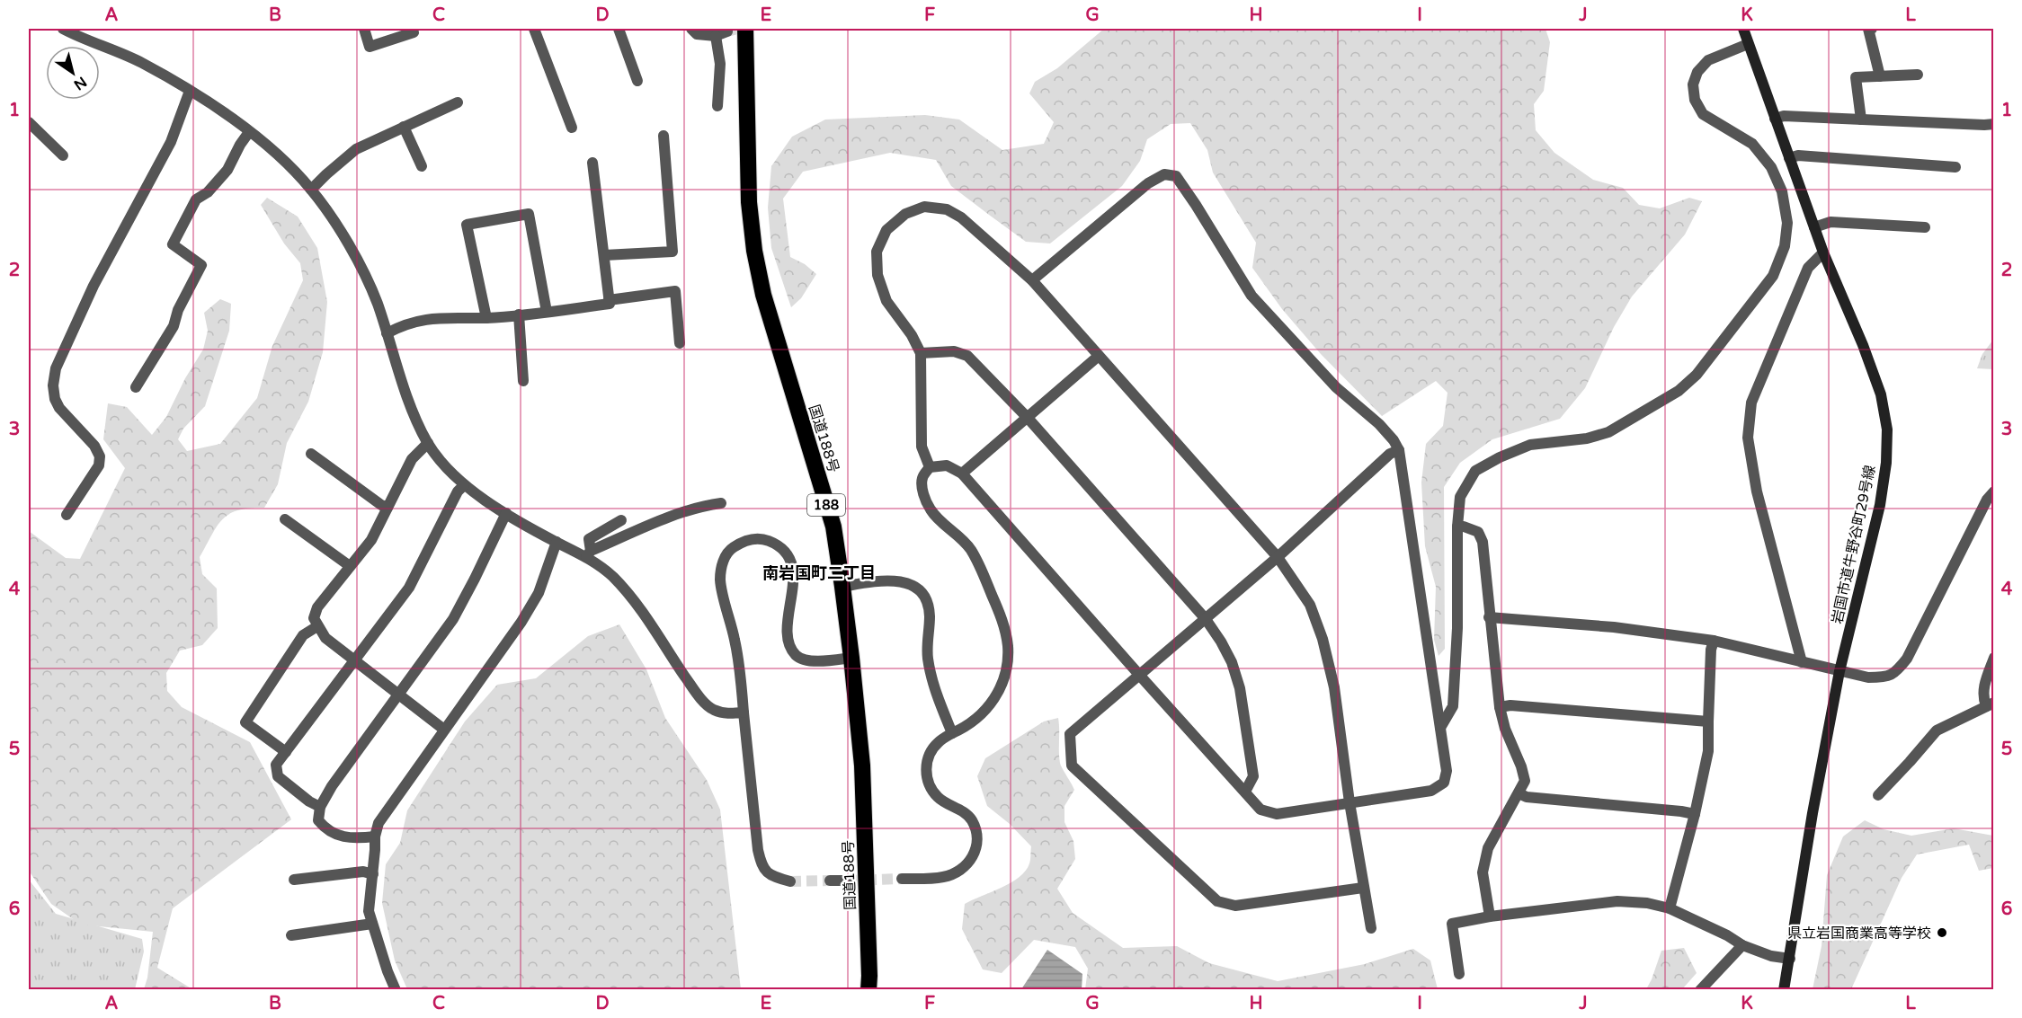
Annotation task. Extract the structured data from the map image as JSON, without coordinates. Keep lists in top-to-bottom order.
{
  "streets": {
    "highway": ["国道188号", "188"],
    "street": ["岩国市道牛野谷町29号線"]
  },
  "districts": ["南岩国町二丁目"],
  "places": ["県立岩国商業高等学校"],
  "north": "bottom right",
  "grid": {
    "columns": [
      "A",
      "B",
      "C",
      "D",
      "E",
      "F",
      "G",
      "H",
      "I",
      "J",
      "K",
      "L"
    ],
    "rows": [
      "1",
      "2",
      "3",
      "4",
      "5",
      "6"
    ]
  }
}
